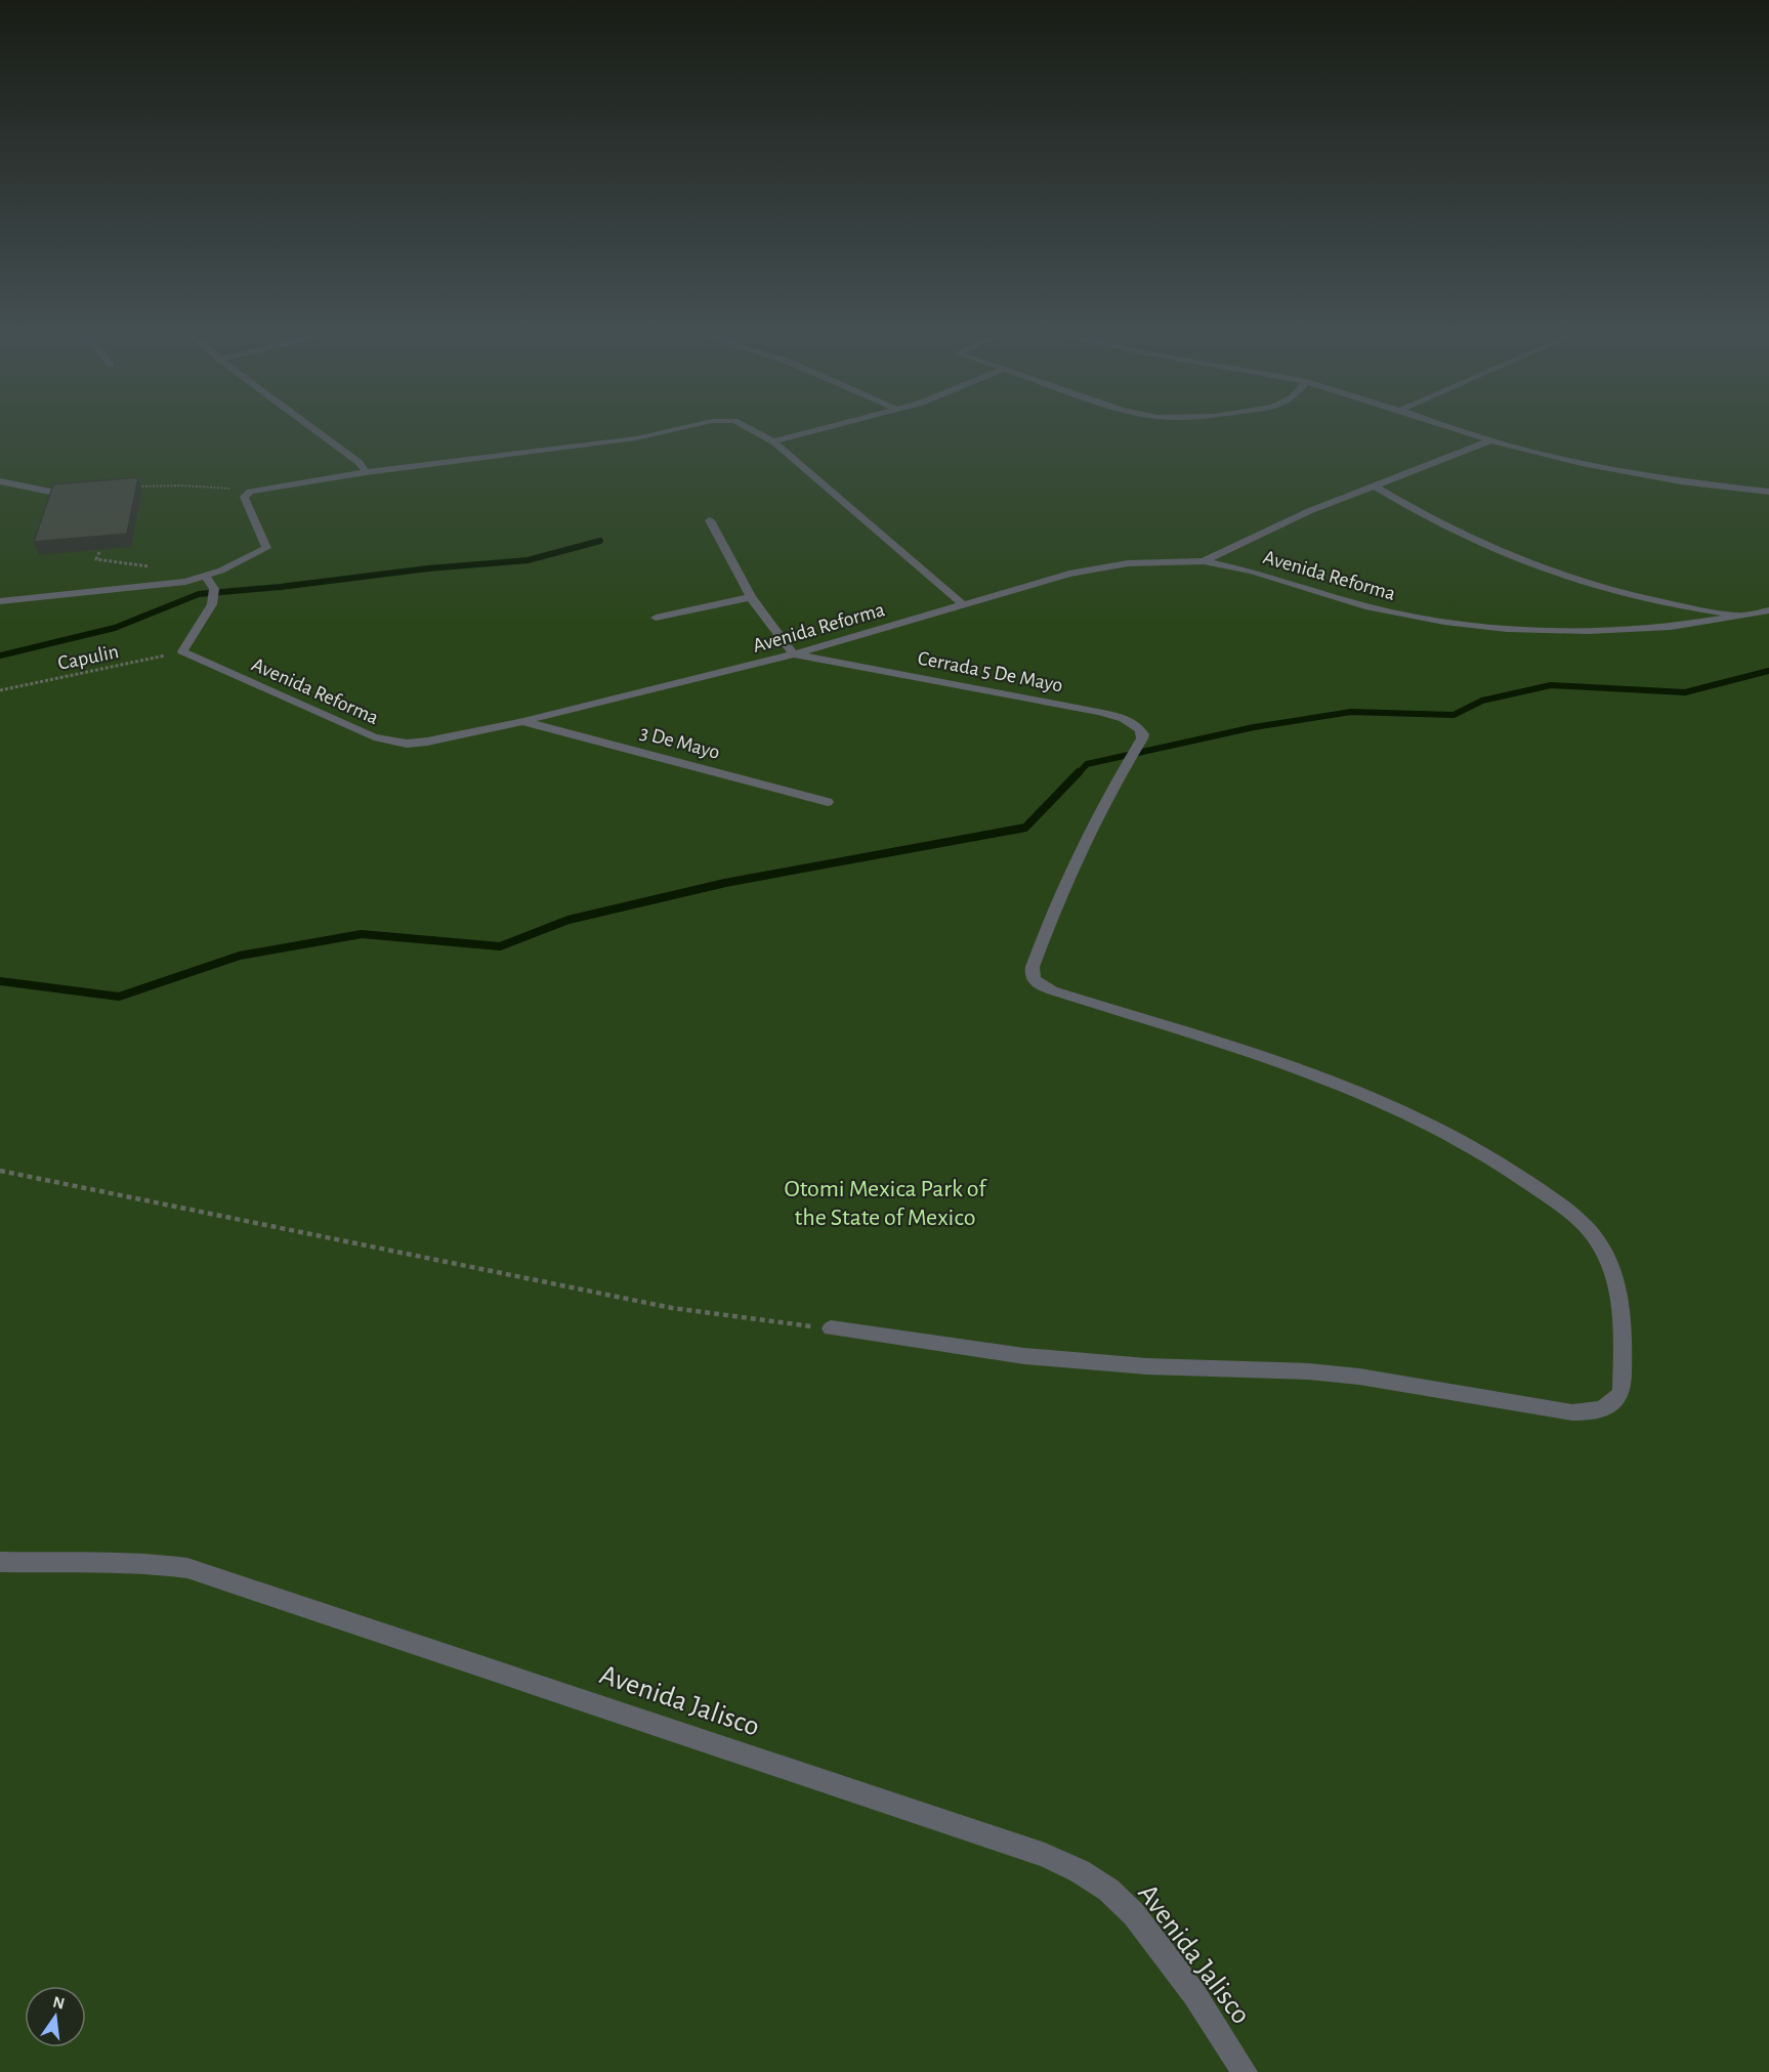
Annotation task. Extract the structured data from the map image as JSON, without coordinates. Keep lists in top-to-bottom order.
{
  "streets": {
    "street": [
      "Avenida Reforma",
      "Cerrada 5 De Mayo",
      "3 De Mayo",
      "Avenida Jalisco"
    ],
    "path": ["Capulin"]
  },
  "crossings": [
    ["Avenida Reforma", "Capulin"],
    ["Avenida Reforma", "Cerrada 5 De Mayo"],
    ["Avenida Reforma", "3 De Mayo"]
  ],
  "parks": ["Otomi Mexica Park of the State of Mexico"],
  "north": "top"
}
